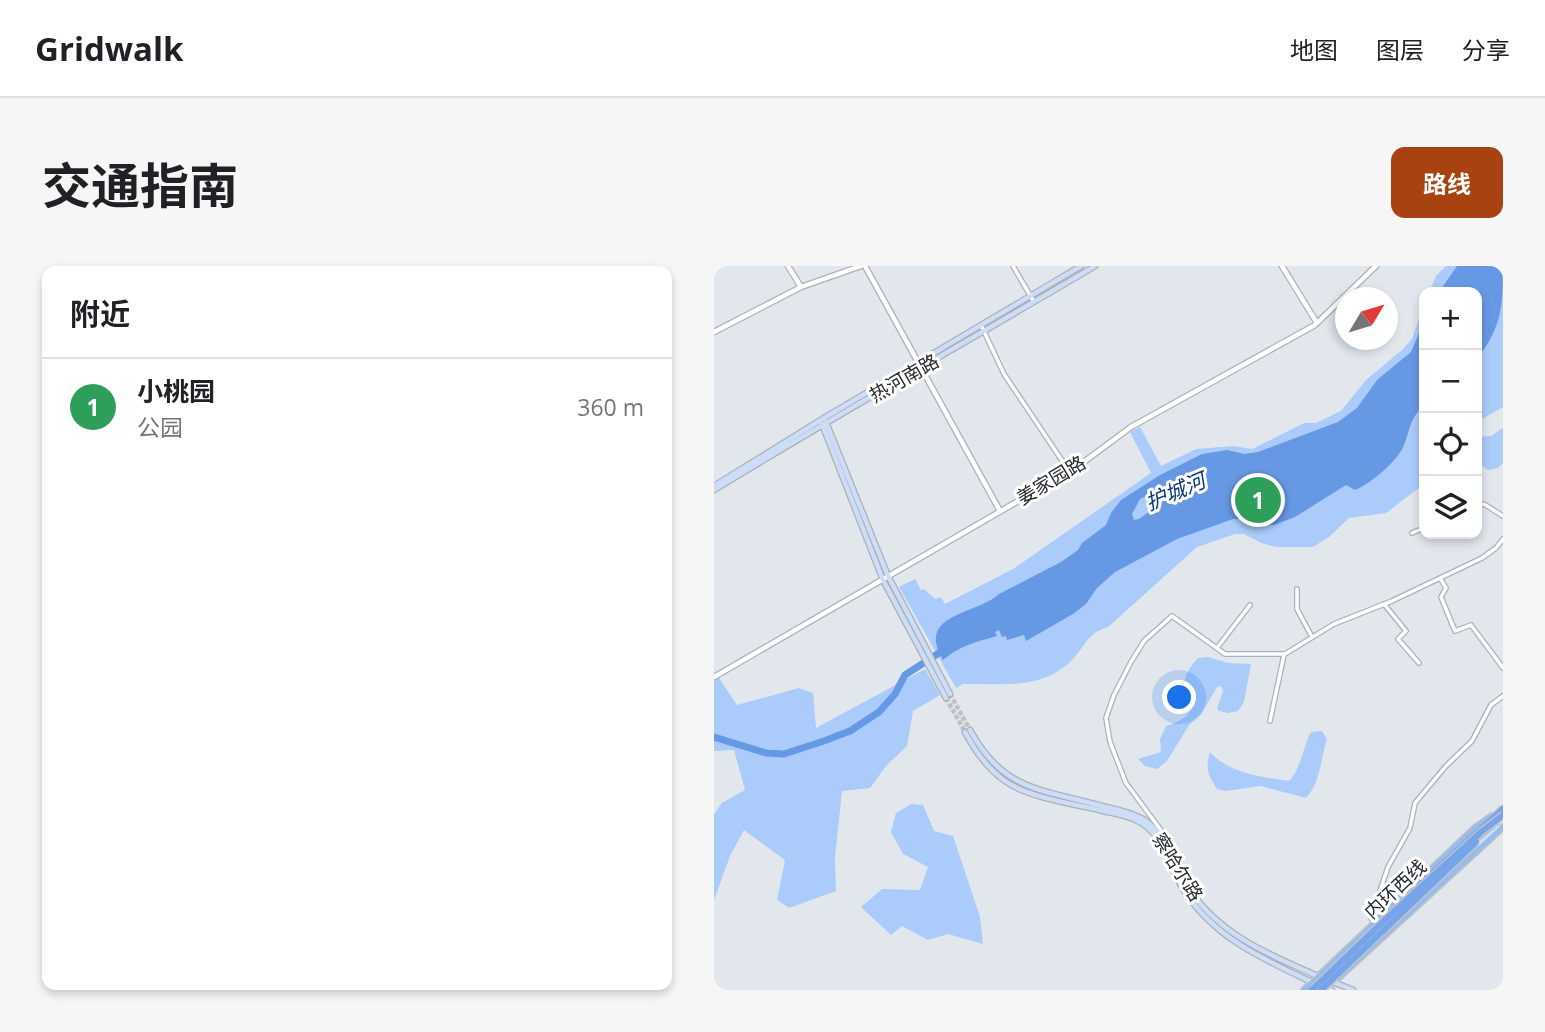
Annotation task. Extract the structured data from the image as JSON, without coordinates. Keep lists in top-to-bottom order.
{
  "streets": {
    "highway": ["内环西线"],
    "main road": ["热河南路", "察哈尔路"],
    "street": ["姜家园路"]
  },
  "crossings": [
    ["察哈尔路", "内环西线"]
  ],
  "water": ["护城河"],
  "north": "top right",
  "page": {
    "header": "Gridwalk",
    "nav": ["地图", "图层", "分享"],
    "title": "交通指南",
    "buttons": "路线",
    "heading": "附近",
    "map_buttons": ["+", "−"],
    "list": [
      {
        "mark": "1",
        "name": "小桃园",
        "note": "公园",
        "value": "360 m"
      }
    ],
    "pins": "1"
  }
}
